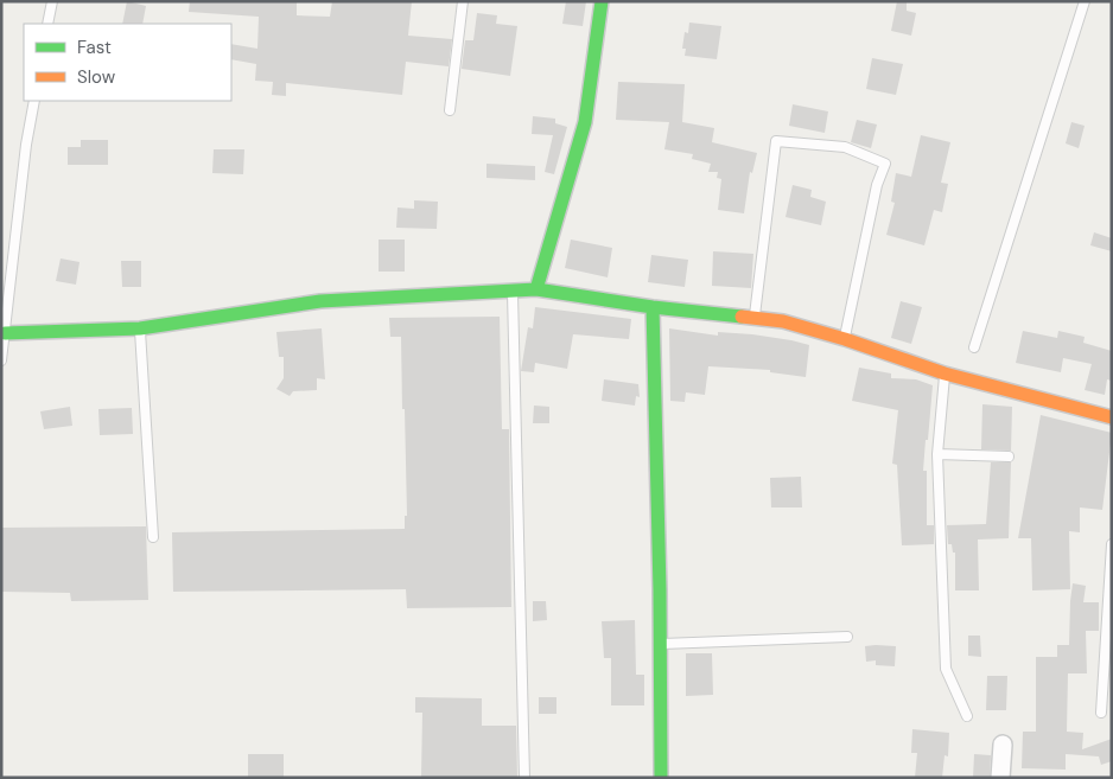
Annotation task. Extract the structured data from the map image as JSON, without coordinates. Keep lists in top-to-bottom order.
{
  "legend": ["Fast", "Slow"]
}
